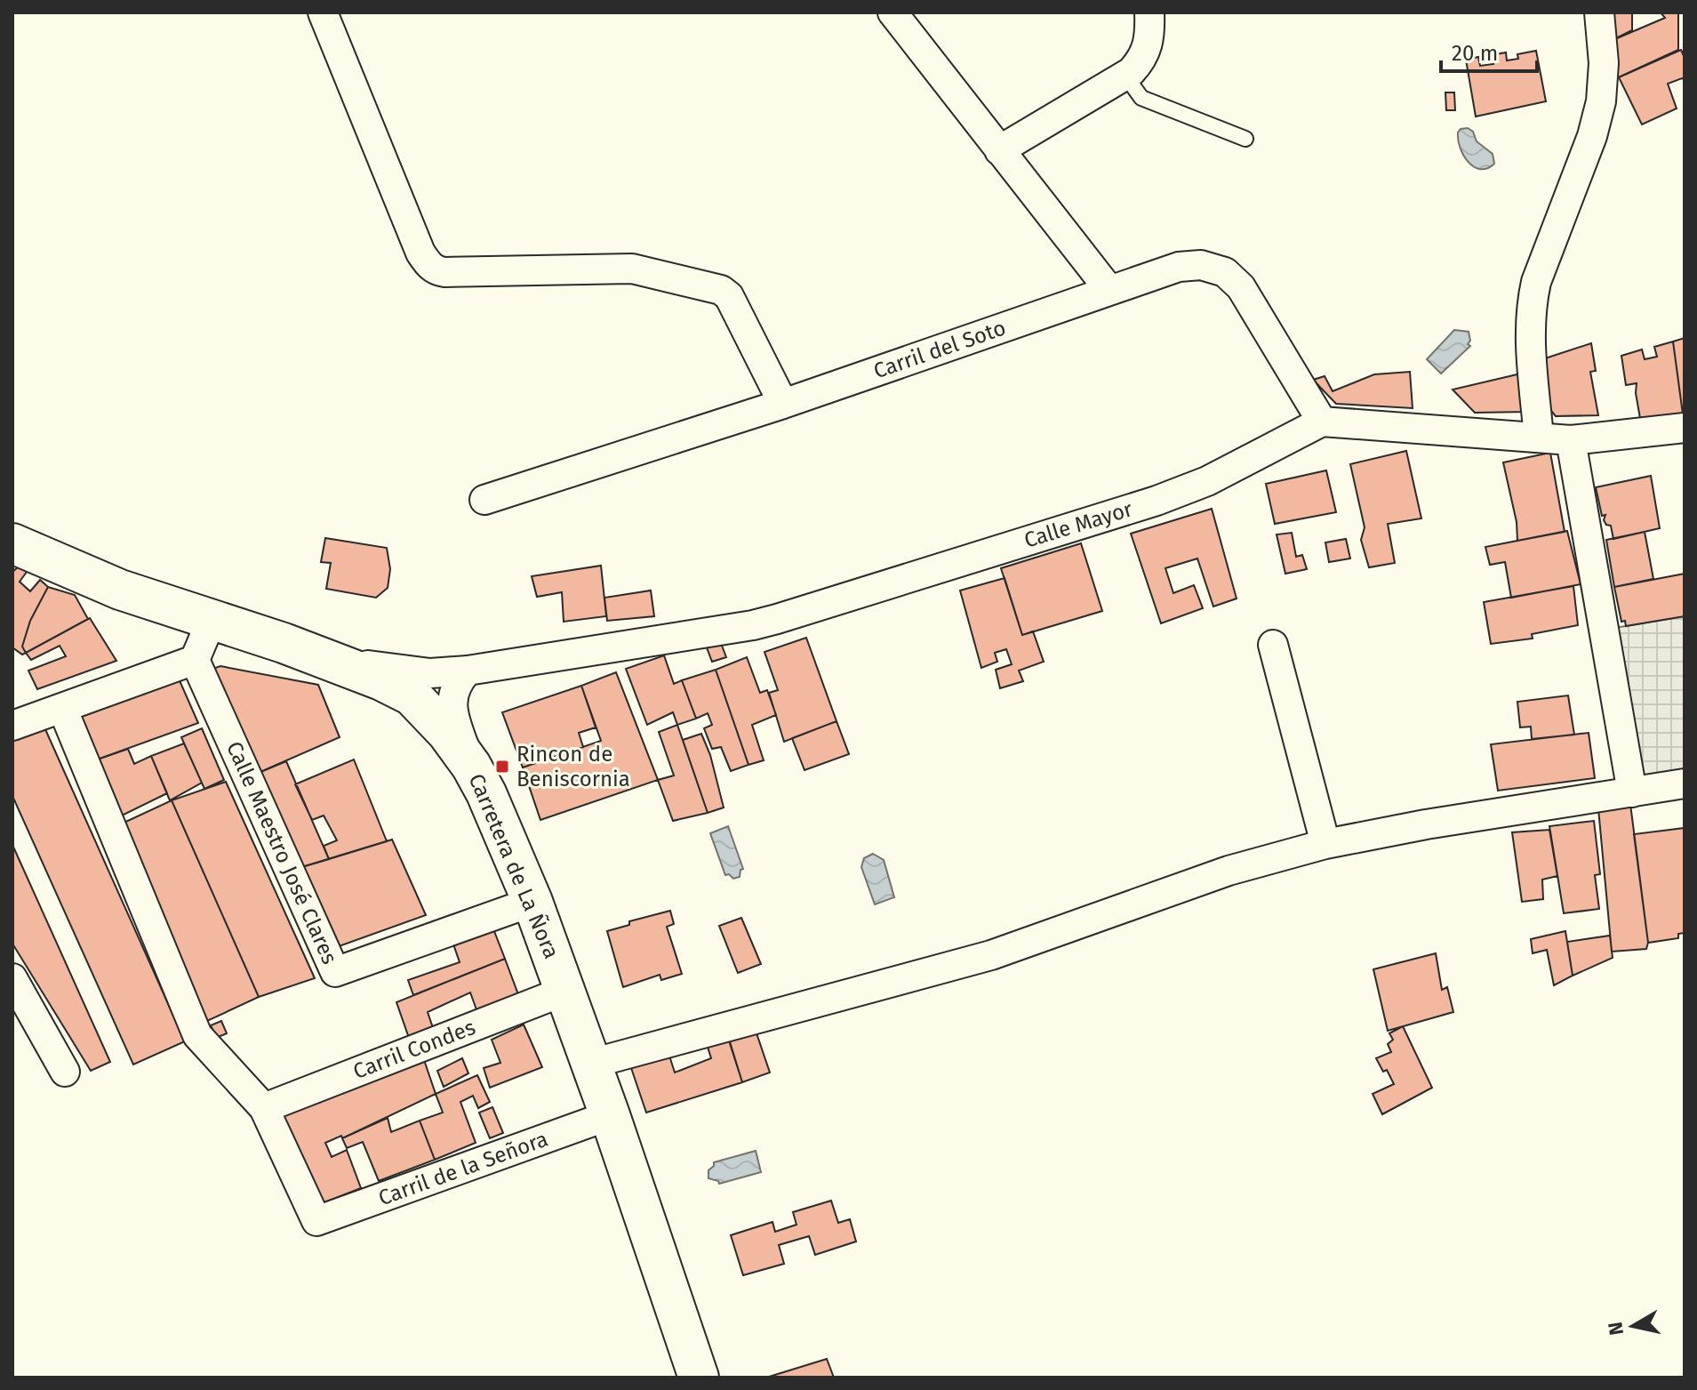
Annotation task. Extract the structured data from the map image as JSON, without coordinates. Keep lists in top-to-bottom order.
{
  "streets": {
    "main road": ["Carretera de La Ñora"],
    "street": [
      "Carril del Soto",
      "Calle Mayor",
      "Calle Maestro José Clares",
      "Carril Condes",
      "Carril de la Señora"
    ]
  },
  "crossings": [
    ["Carril del Soto", "Calle Mayor"],
    ["Calle Mayor", "Carretera de La Ñora"],
    ["Calle Maestro José Clares", "Carretera de La Ñora"],
    ["Carretera de La Ñora", "Carril Condes"],
    ["Carretera de La Ñora", "Carril de la Señora"],
    ["Carril Condes", "Carril de la Señora"]
  ],
  "places": {
    "transit": ["Rincon de Beniscornia"]
  },
  "scale_bar": "20 m",
  "north": "left"
}
